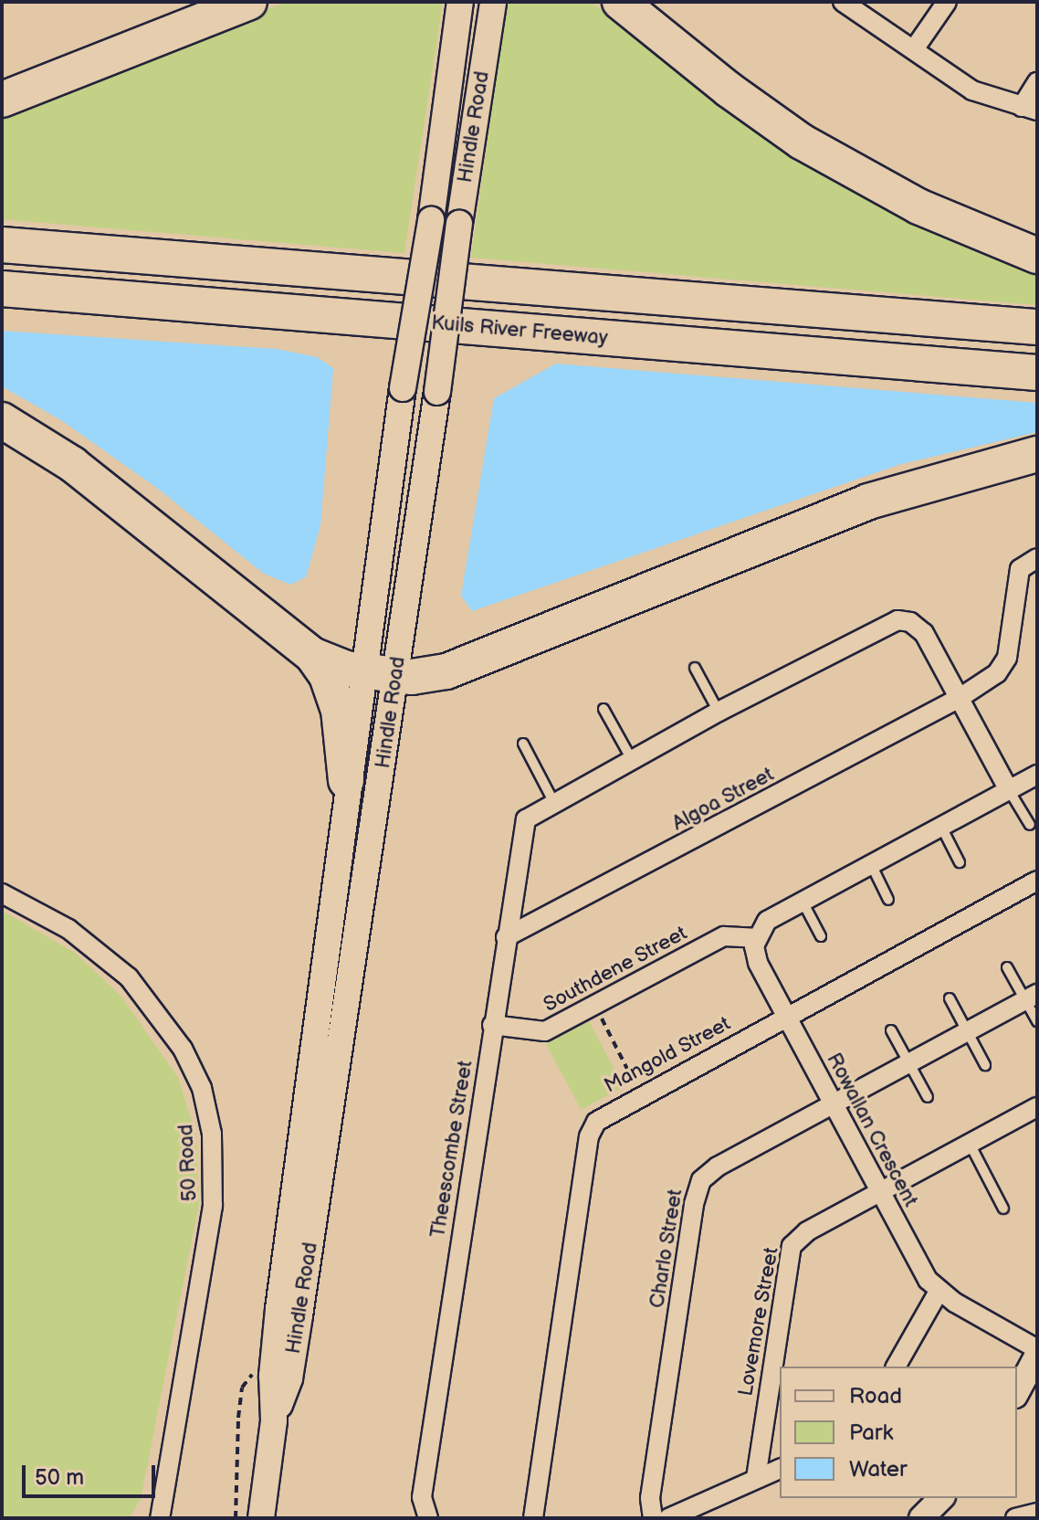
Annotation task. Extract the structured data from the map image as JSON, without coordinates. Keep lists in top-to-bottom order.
{
  "streets": {
    "highway": ["Kuils River Freeway"],
    "main road": ["Hindle Road"],
    "street": [
      "Algoa Street",
      "Southdene Street",
      "Mangold Street",
      "Rowallan Crescent",
      "Theescombe Street",
      "50 Road",
      "Charlo Street",
      "Lovemore Street"
    ]
  },
  "crossings": [
    ["Algoa Street", "Theescombe Street"],
    ["Southdene Street", "Rowallan Crescent"],
    ["Southdene Street", "Theescombe Street"],
    ["Mangold Street", "Rowallan Crescent"],
    ["Rowallan Crescent", "Charlo Street"],
    ["Rowallan Crescent", "Lovemore Street"]
  ],
  "legend": ["Road", "Park", "Water"],
  "scale_bar": "50 m"
}
